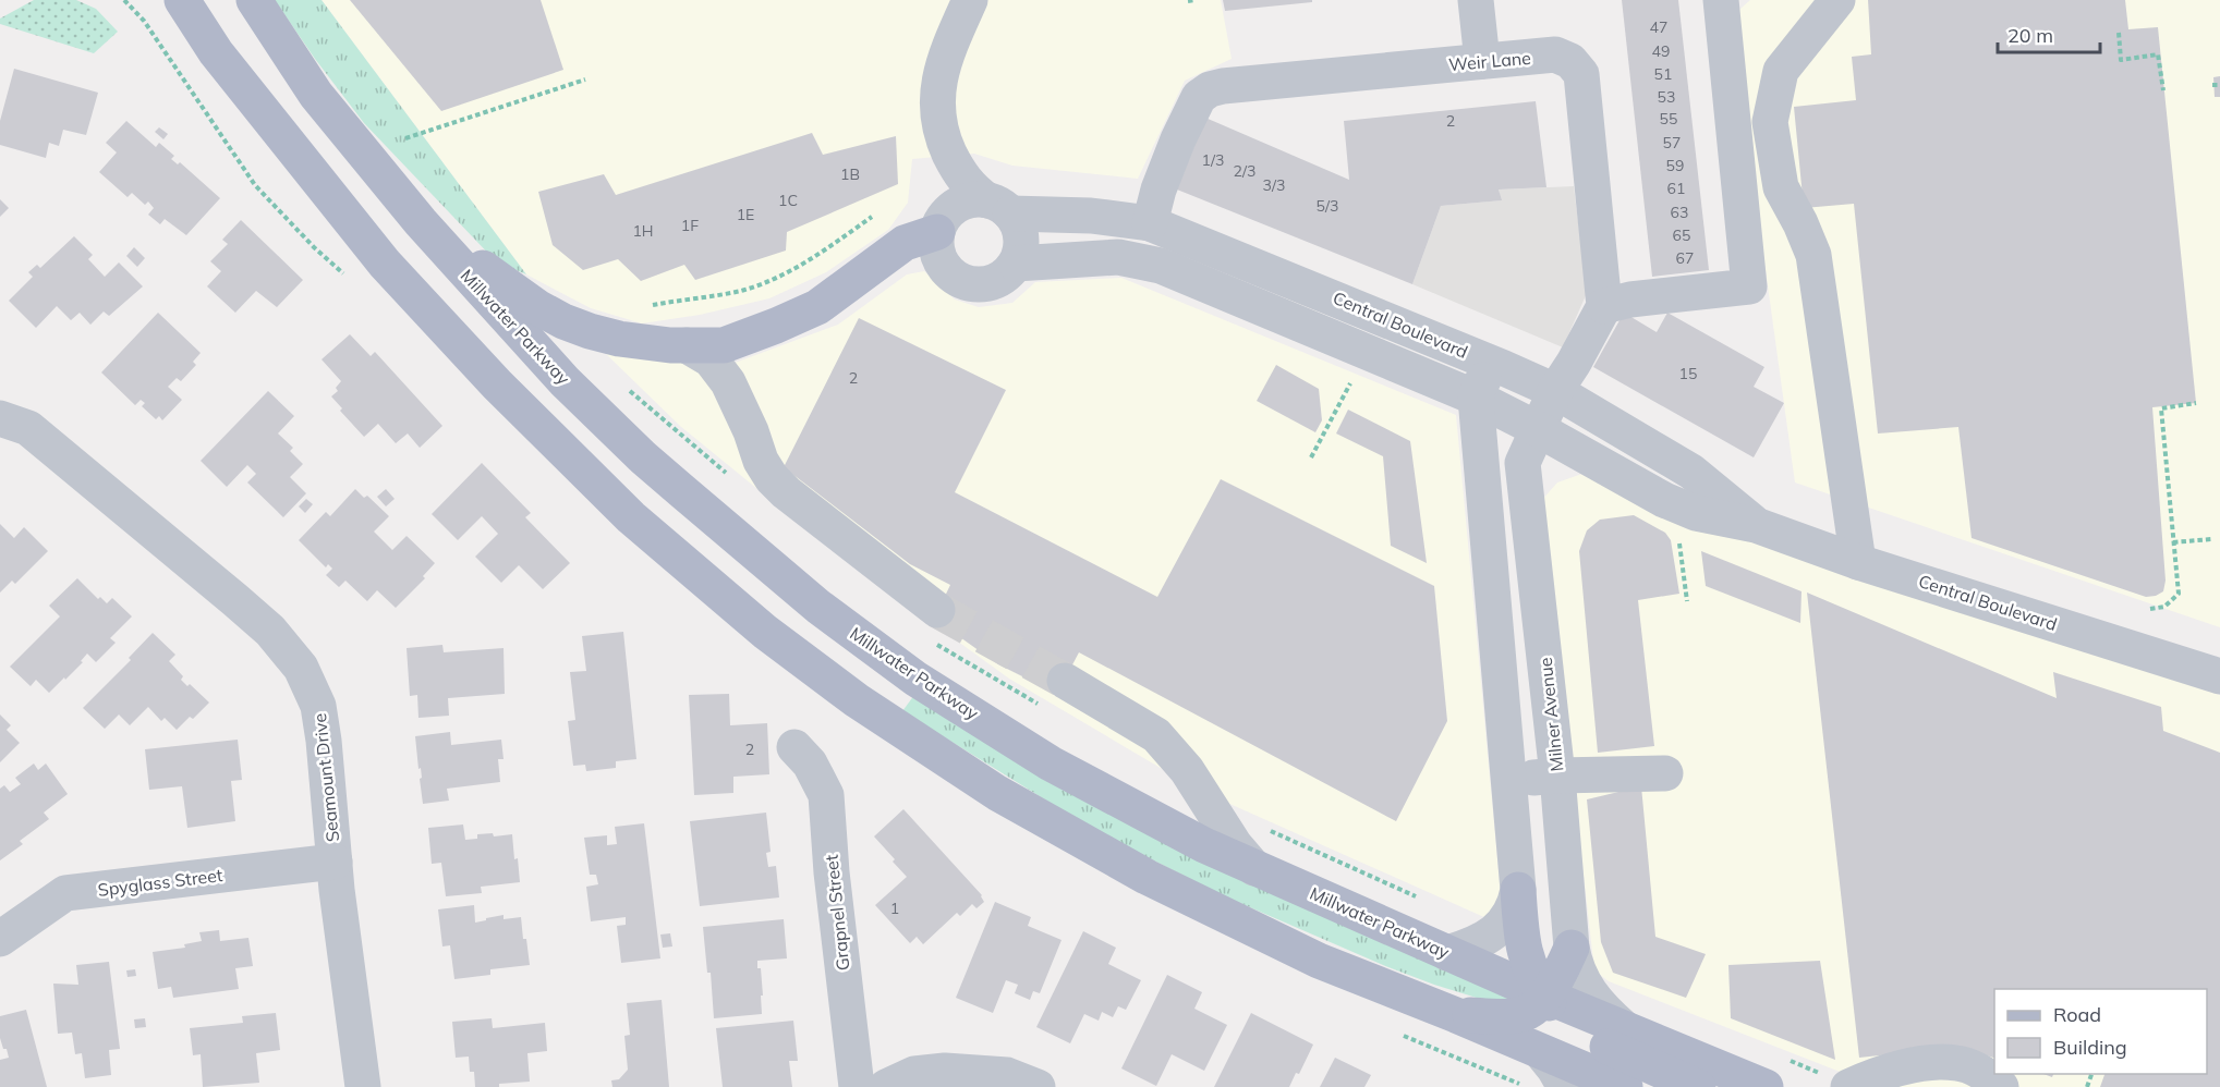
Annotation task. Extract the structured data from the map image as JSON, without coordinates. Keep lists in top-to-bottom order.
{
  "streets": {
    "main road": ["Millwater Parkway"],
    "street": [
      "Weir Lane",
      "Central Boulevard",
      "Milner Avenue",
      "Seamount Drive",
      "Spyglass Street",
      "Grapnel Street"
    ]
  },
  "crossings": [
    ["Weir Lane", "Central Boulevard"],
    ["Central Boulevard", "Milner Avenue"],
    ["Millwater Parkway", "Milner Avenue"],
    ["Seamount Drive", "Spyglass Street"]
  ],
  "house_numbers": [
    "47",
    "49",
    "51",
    "53",
    "55",
    "2",
    "57",
    "1/3",
    "59",
    "2/3",
    "1B",
    "3/3",
    "61",
    "1C",
    "5/3",
    "63",
    "1E",
    "1F",
    "1H",
    "65",
    "67",
    "15",
    "2",
    "2",
    "1"
  ],
  "legend": ["Road", "Building"],
  "scale_bar": "20 m"
}
